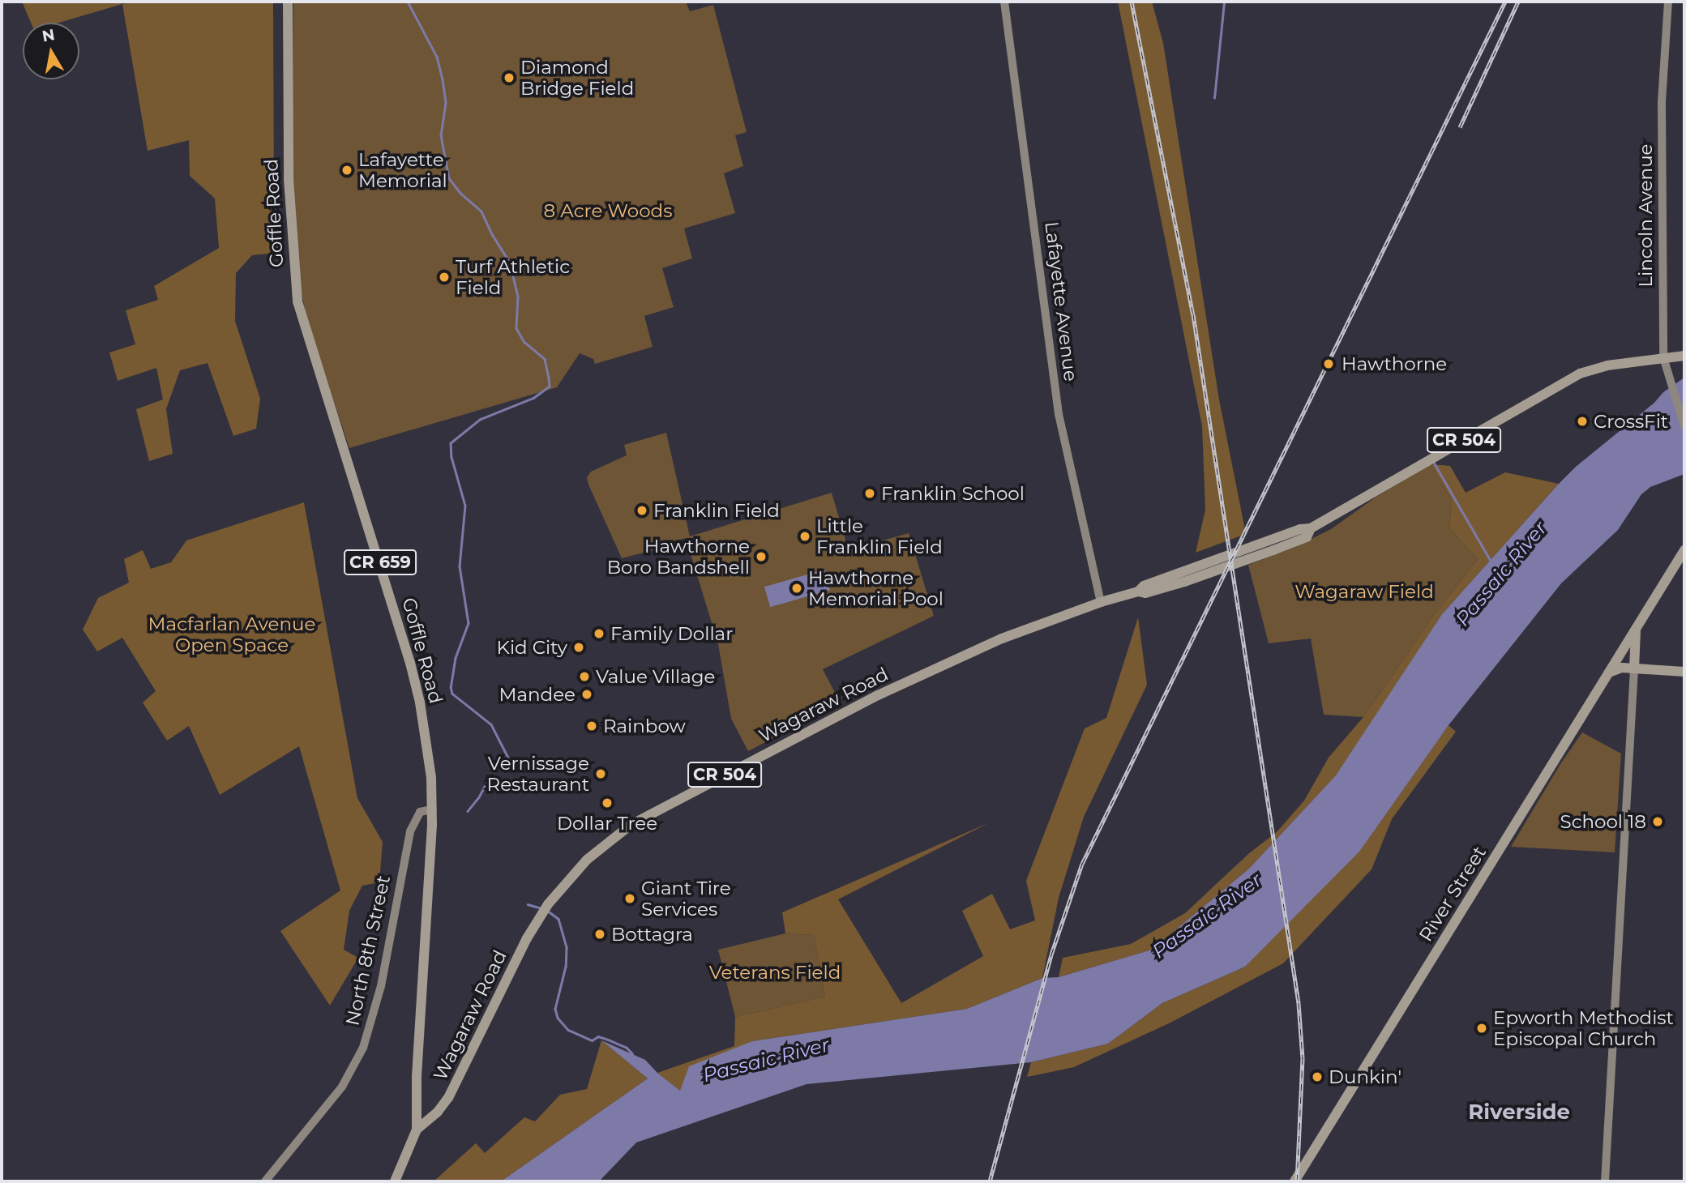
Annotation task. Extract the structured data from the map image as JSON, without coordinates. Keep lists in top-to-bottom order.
{
  "streets": {
    "main road": [
      "Goffle Road",
      "CR 504",
      "CR 659",
      "Wagaraw Road",
      "River Street"
    ],
    "street": ["Lincoln Avenue", "Lafayette Avenue", "North 8th Street"]
  },
  "crossings": [
    ["Goffle Road", "Wagaraw Road"],
    ["Goffle Road", "North 8th Street"],
    ["Lincoln Avenue", "Wagaraw Road"],
    ["Lafayette Avenue", "Wagaraw Road"]
  ],
  "districts": ["Riverside"],
  "water": ["Passaic River"],
  "parks": [
    "8 Acre Woods",
    "Wagaraw Field",
    "Macfarlan Avenue Open Space",
    "Veterans Field"
  ],
  "places": [
    "Diamond Bridge Field",
    "Lafayette Memorial",
    "Turf Athletic Field",
    "Hawthorne",
    "CrossFit",
    "Franklin School",
    "Franklin Field",
    "Little Franklin Field",
    "Hawthorne Boro Bandshell",
    "Hawthorne Memorial Pool",
    "Family Dollar",
    "Kid City",
    "Value Village",
    "Mandee",
    "Rainbow",
    "Vernissage Restaurant",
    "Dollar Tree",
    "School 18",
    "Giant Tire Services",
    "Bottagra",
    "Epworth Methodist Episcopal Church",
    "Dunkin'"
  ],
  "north": "top"
}
